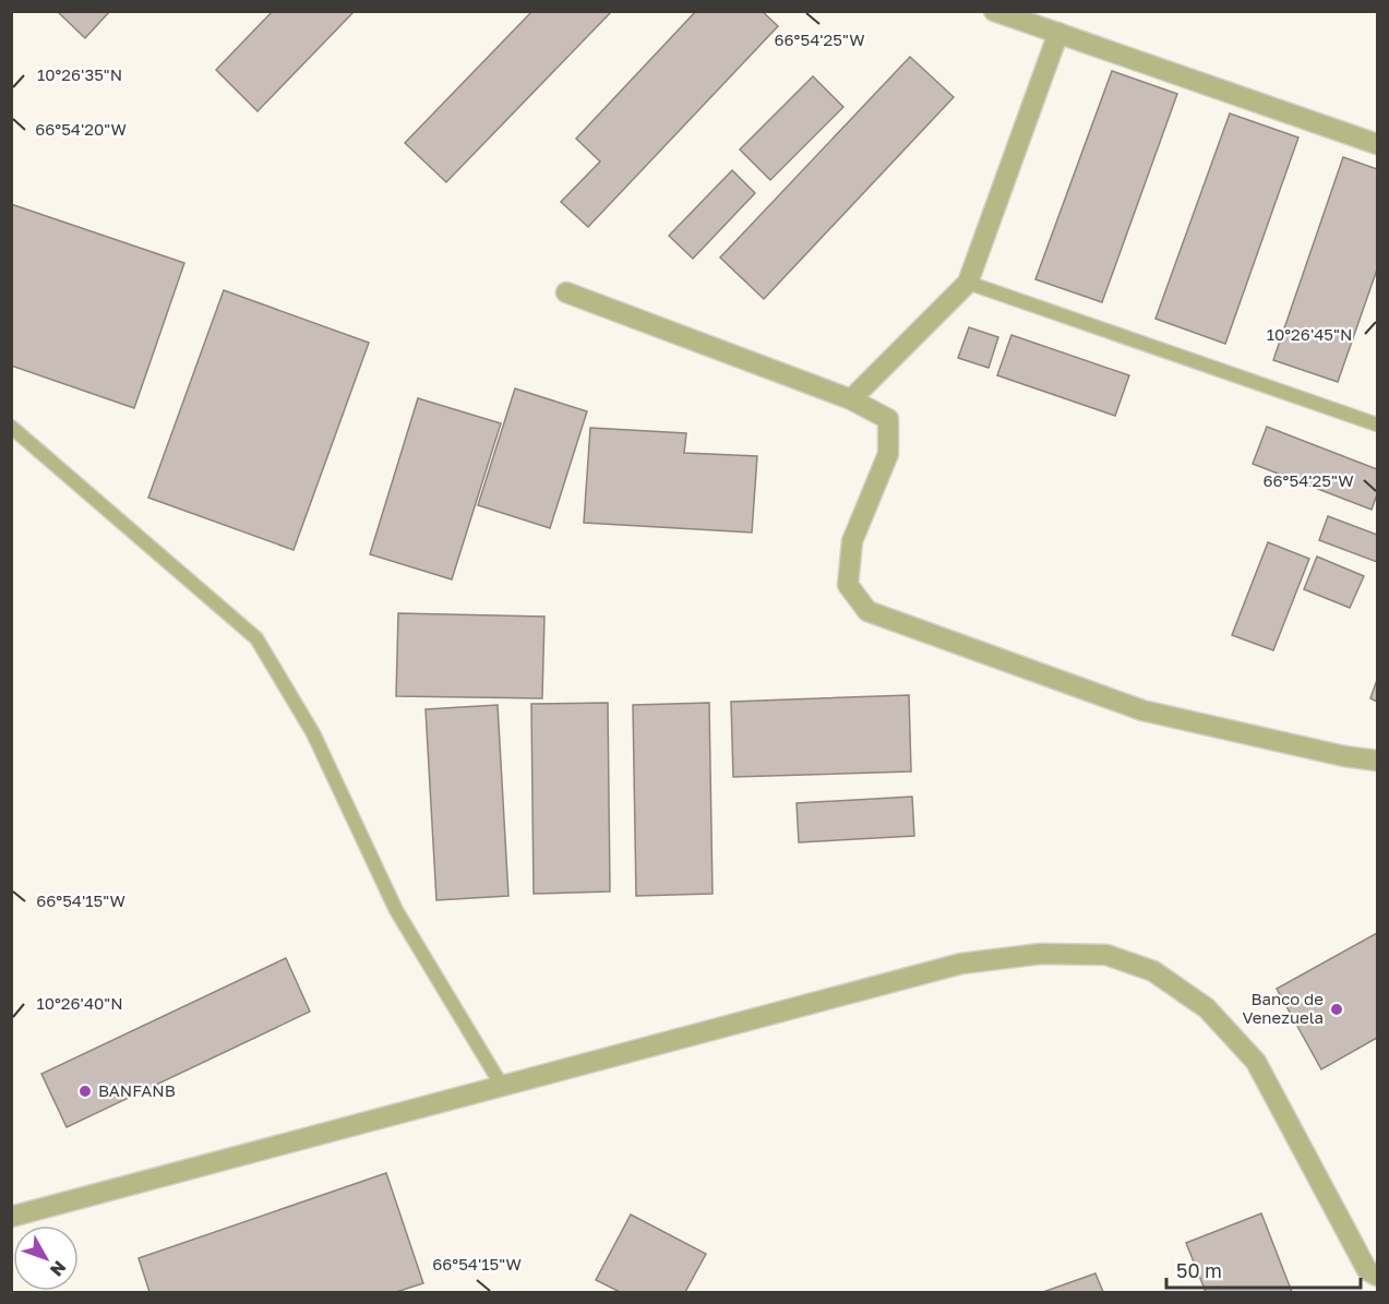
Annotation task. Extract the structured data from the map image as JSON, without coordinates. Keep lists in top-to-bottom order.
{
  "places": ["Banco de Venezuela", "BANFANB"],
  "scale_bar": "50 m",
  "north": "bottom right",
  "coordinates": [
    "66°54'25\"W",
    "10°26'35\"N",
    "66°54'20\"W",
    "10°26'45\"N",
    "66°54'15\"W",
    "10°26'40\"N"
  ]
}
